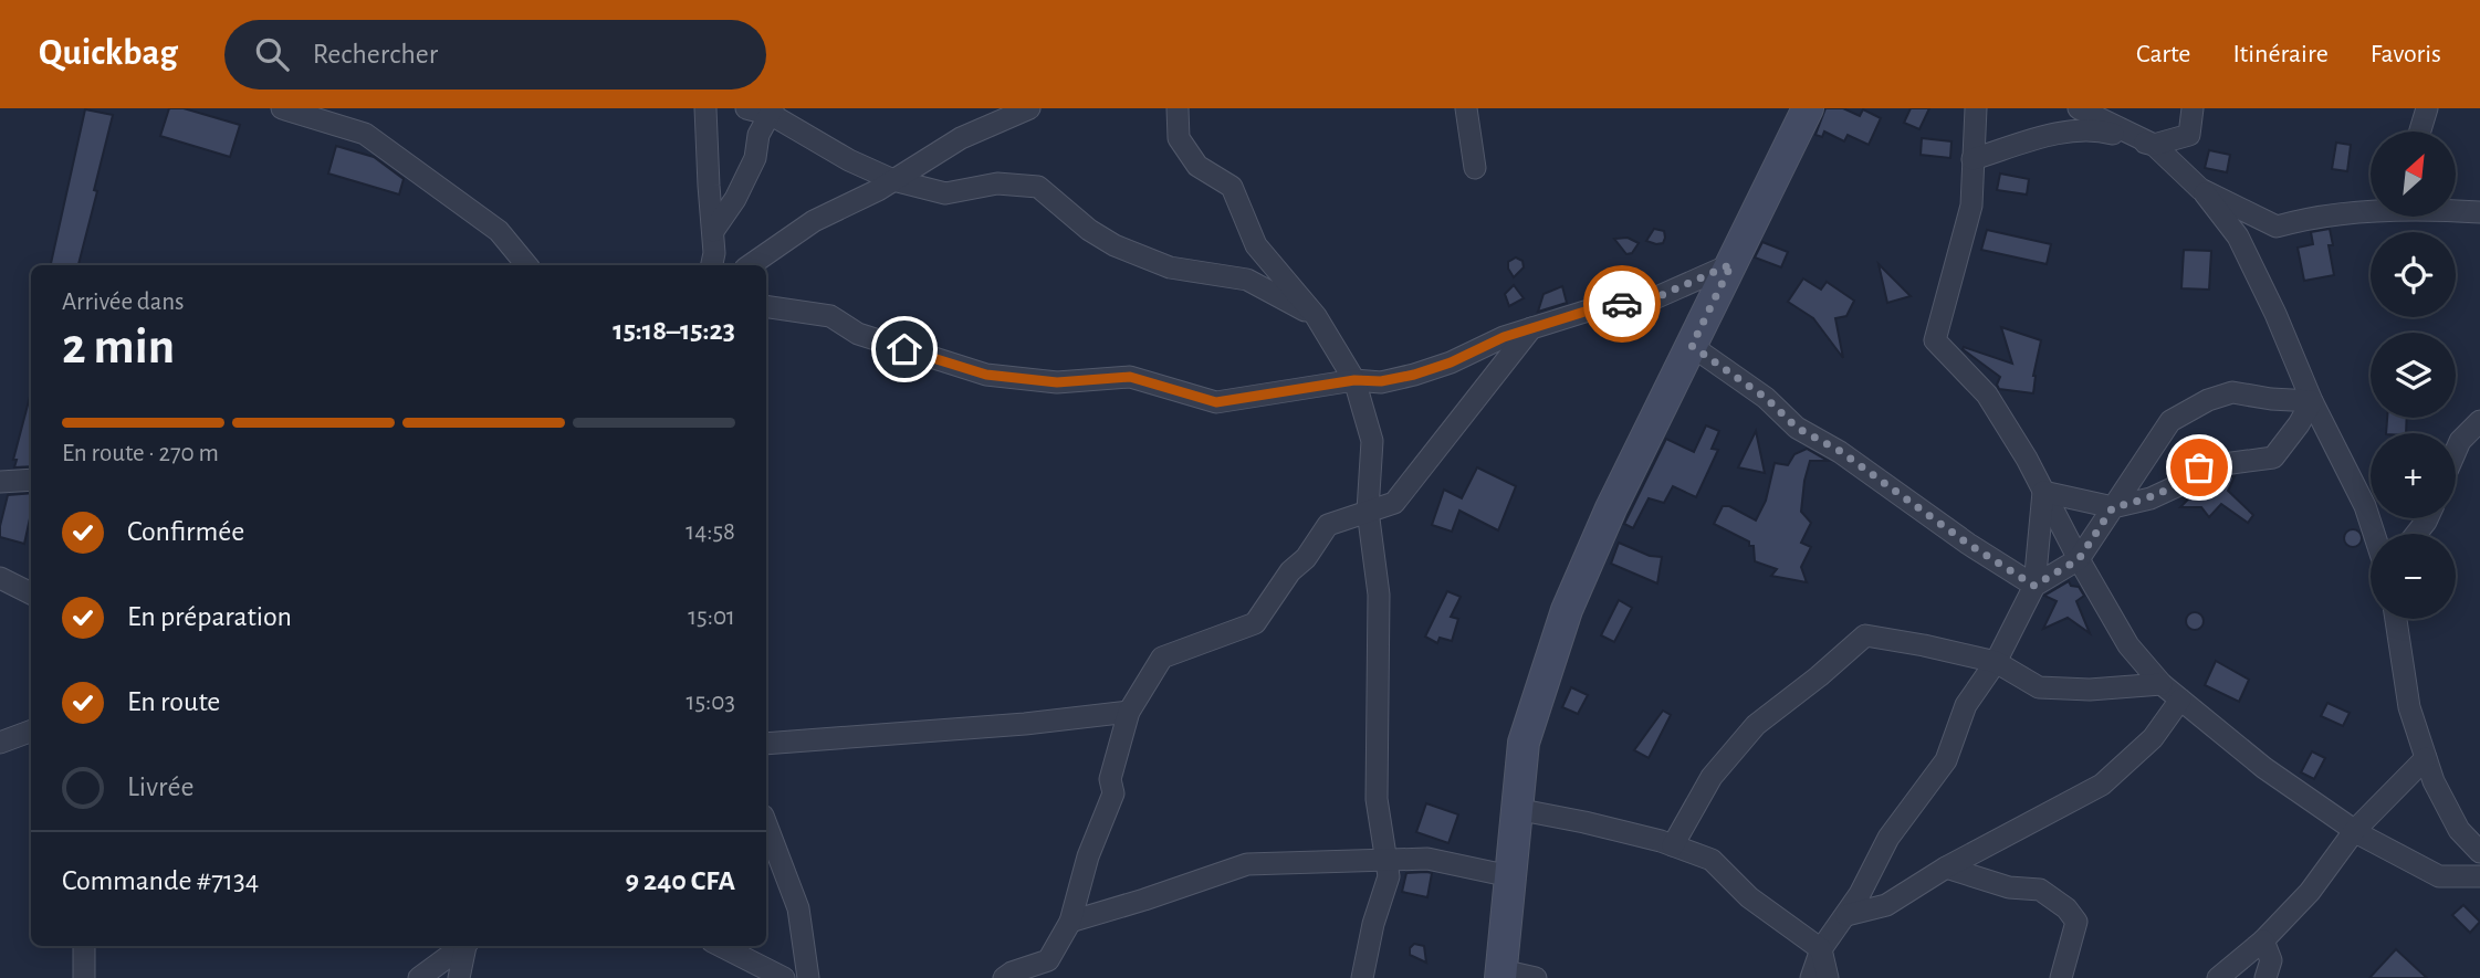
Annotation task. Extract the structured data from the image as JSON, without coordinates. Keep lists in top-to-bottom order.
{
  "north": "top right",
  "page": {
    "header": "Quickbag",
    "search": "Rechercher",
    "nav": ["Carte", "Itinéraire", "Favoris"],
    "map_buttons": ["+", "−"],
    "heading": ["2 min", "Arrivée dans", "15:18–15:23"],
    "panel": ["Commande #7134", "9 240 CFA"],
    "bar": "En route · 270 m",
    "list": [
      ["Confirmée", "14:58"],
      ["En préparation", "15:01"],
      ["En route", "15:03"],
      "Livrée"
    ]
  }
}
